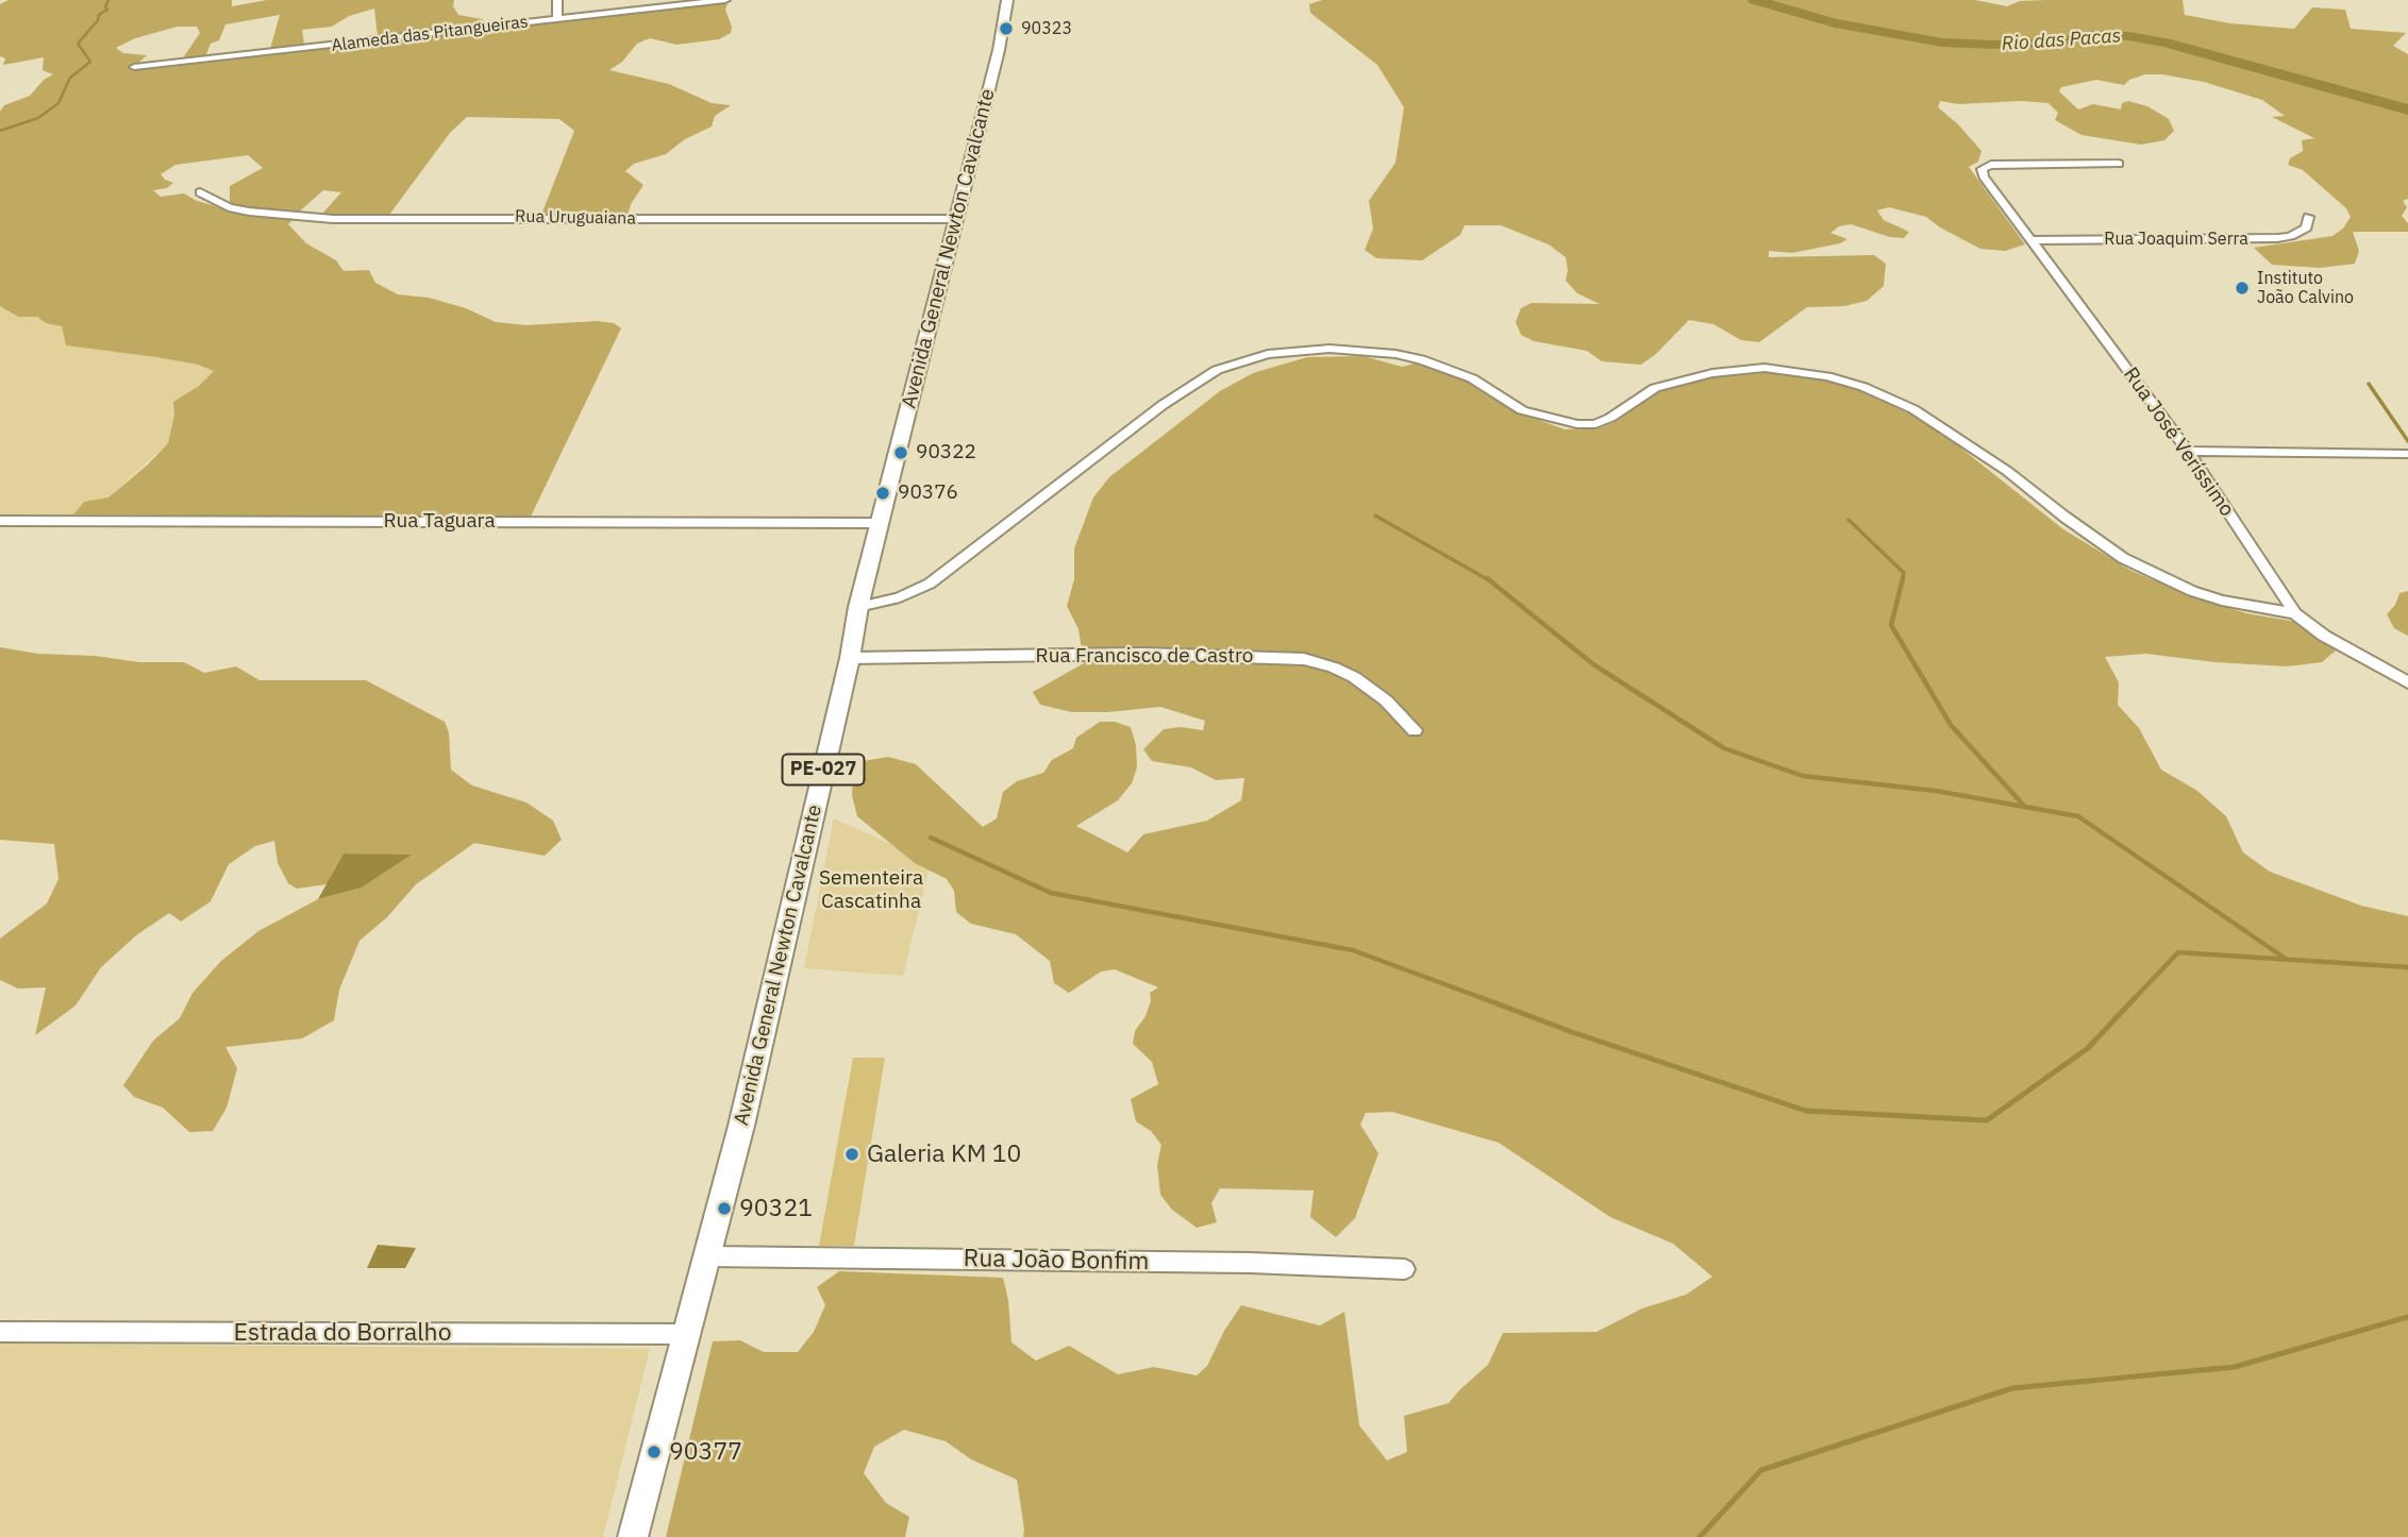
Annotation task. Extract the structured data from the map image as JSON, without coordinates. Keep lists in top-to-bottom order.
{
  "streets": {
    "main road": ["Avenida General Newton Cavalcante", "PE-027"],
    "street": [
      "Alameda das Pitangueiras",
      "Rua Uruguaiana",
      "Rua Joaquim Serra",
      "Rua José Veríssimo",
      "Rua Taguara",
      "Rua Francisco de Castro",
      "Rua João Bonfim",
      "Estrada do Borralho"
    ]
  },
  "crossings": [
    ["Rua Uruguaiana", "Avenida General Newton Cavalcante"],
    ["Rua Joaquim Serra", "Rua José Veríssimo"],
    ["Avenida General Newton Cavalcante", "Rua Taguara"],
    ["Avenida General Newton Cavalcante", "Rua Francisco de Castro"],
    ["Avenida General Newton Cavalcante", "Rua João Bonfim"],
    ["Avenida General Newton Cavalcante", "Estrada do Borralho"]
  ],
  "water": ["Rio das Pacas"],
  "parks": ["Sementeira Cascatinha"],
  "places": [
    "90323",
    "Instituto João Calvino",
    "90322",
    "90376",
    "Galeria KM 10",
    "90321",
    "90377"
  ]
}
